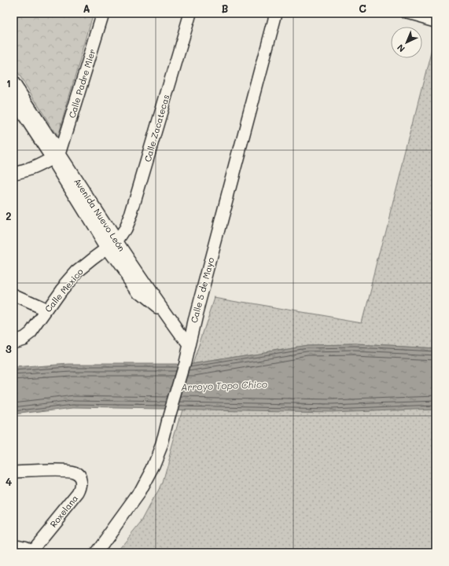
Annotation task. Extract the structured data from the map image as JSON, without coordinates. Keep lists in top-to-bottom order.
{
  "streets": {
    "street": [
      "Calle Padre Mier",
      "Calle Zacatecas",
      "Avenida Nuevo León",
      "Calle Mexico",
      "Calle 5 de Mayo",
      "Roxelana"
    ]
  },
  "crossings": [
    ["Calle Padre Mier", "Avenida Nuevo León"],
    ["Calle Zacatecas", "Avenida Nuevo León"],
    ["Calle Zacatecas", "Calle Mexico"],
    ["Avenida Nuevo León", "Calle Mexico"],
    ["Avenida Nuevo León", "Calle 5 de Mayo"]
  ],
  "water": ["Arroyo Topo Chico"],
  "north": "bottom left",
  "grid": {
    "columns": ["A", "B", "C"],
    "rows": [
      "1",
      "2",
      "3",
      "4"
    ]
  }
}
